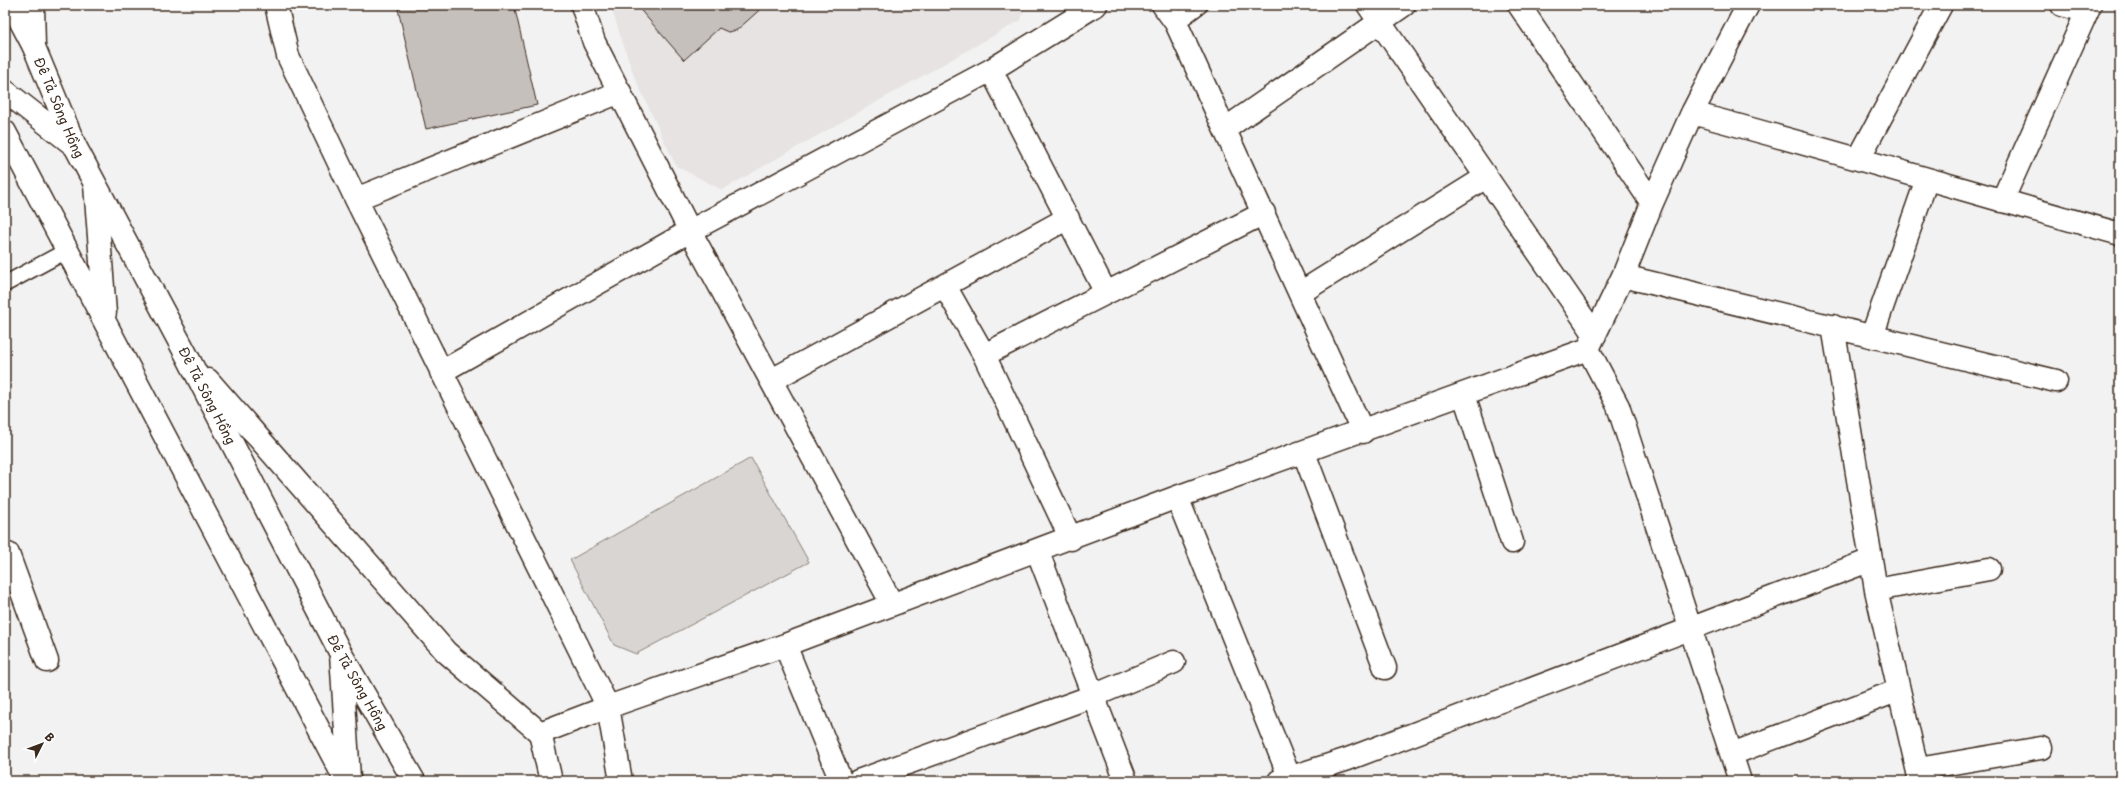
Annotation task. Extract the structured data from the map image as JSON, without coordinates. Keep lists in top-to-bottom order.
{
  "streets": {
    "street": ["Đê Tả Sông Hồng"]
  },
  "north": "top right"
}
